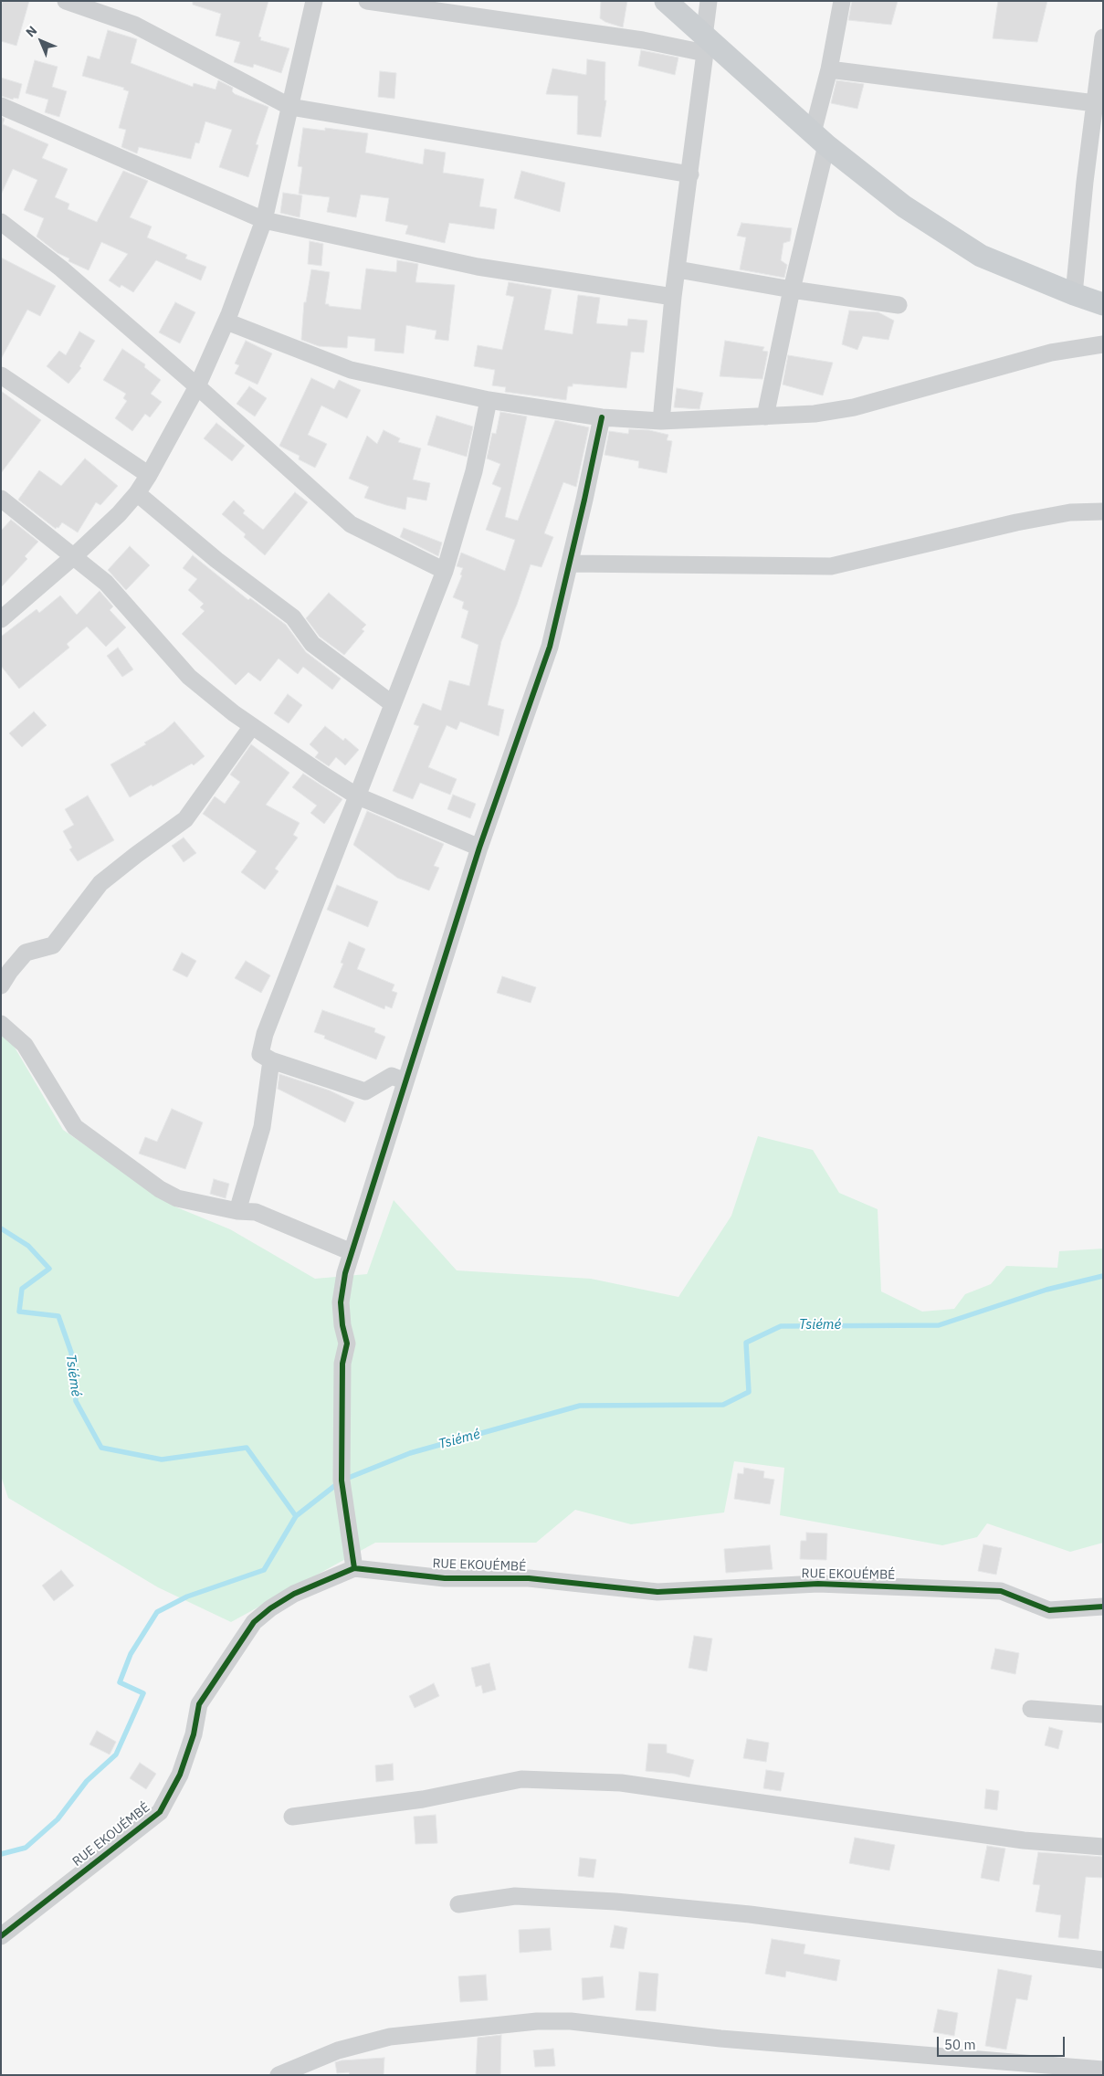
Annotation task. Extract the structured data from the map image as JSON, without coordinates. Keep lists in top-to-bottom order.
{
  "streets": {
    "street": ["RUE EKOUÉMBÉ"]
  },
  "water": ["Tsiémé"],
  "scale_bar": "50 m",
  "north": "top left"
}
